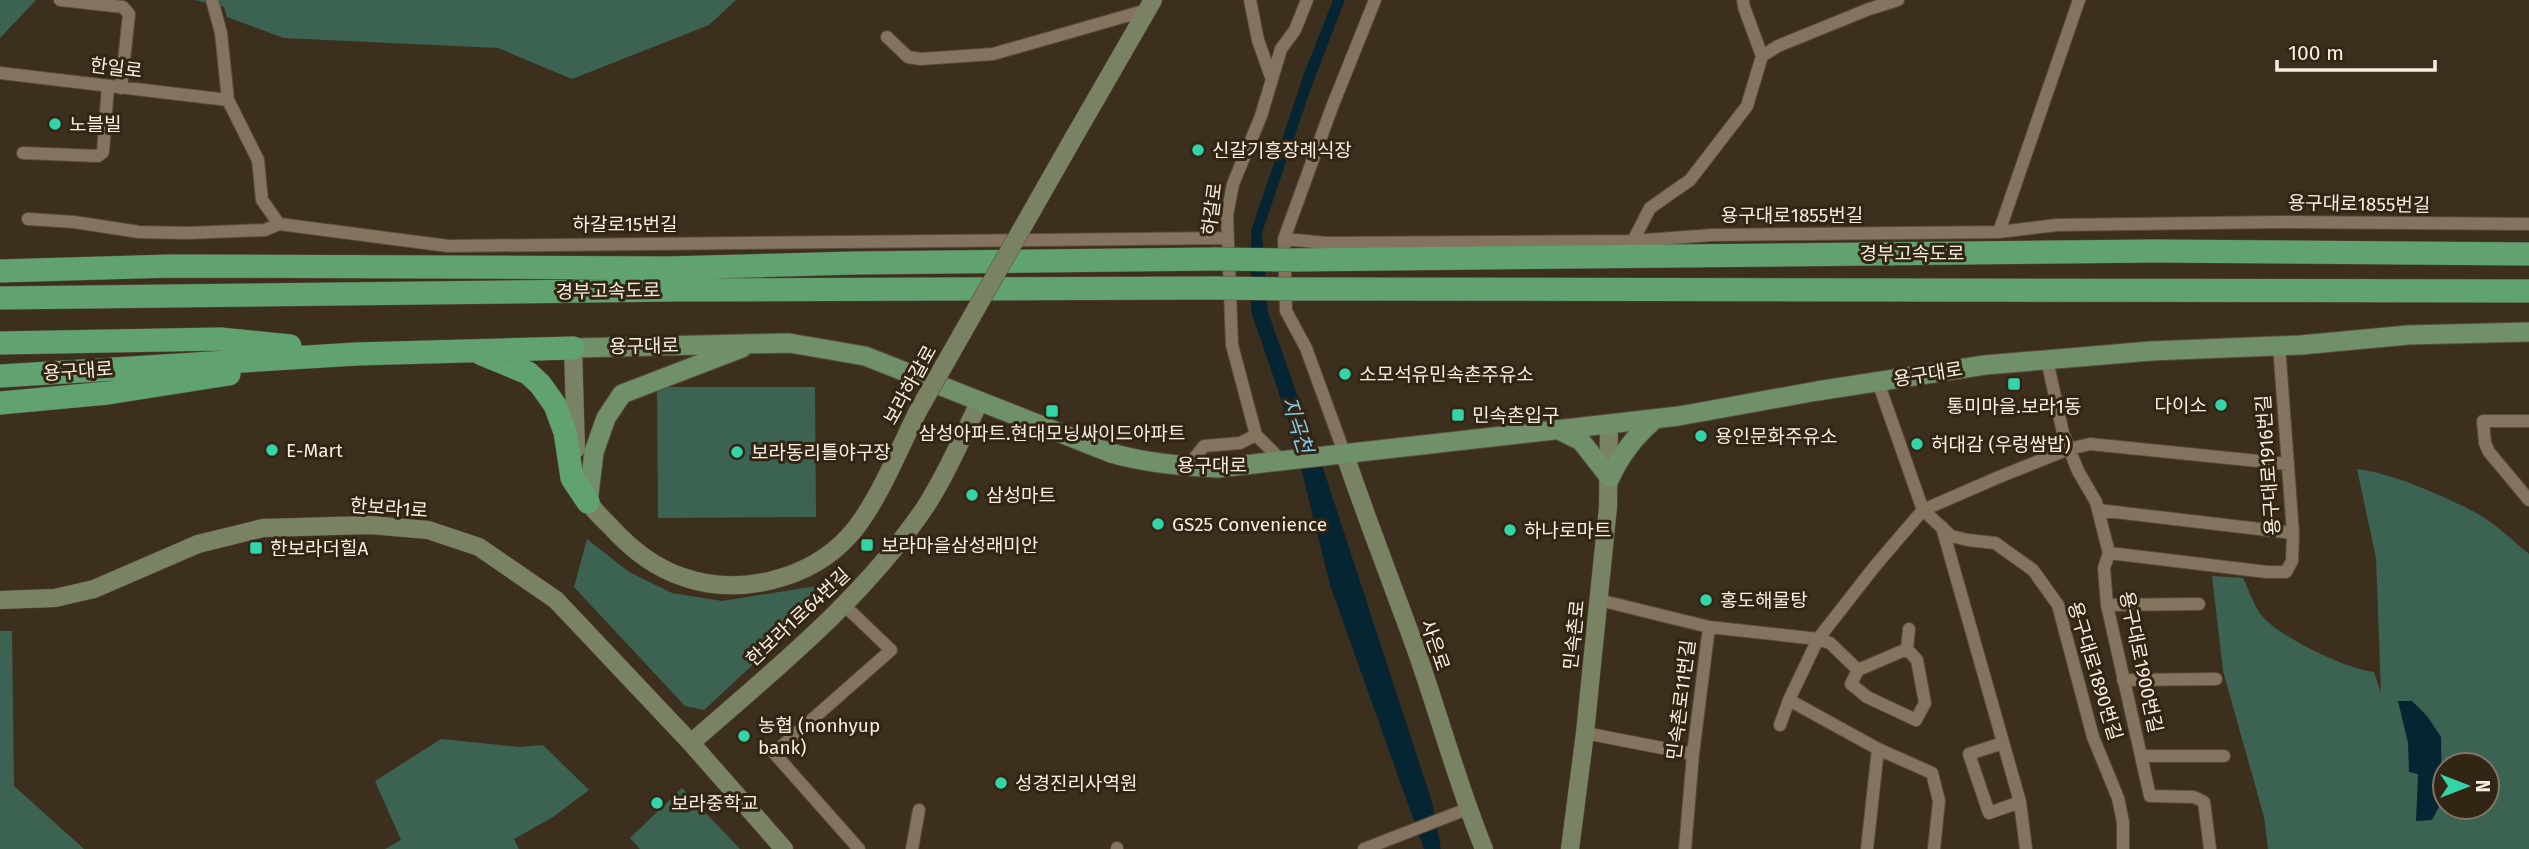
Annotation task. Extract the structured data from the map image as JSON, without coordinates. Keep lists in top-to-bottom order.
{
  "streets": {
    "highway": ["경부고속도로", "용구대로"],
    "street": [
      "한일로",
      "용구대로1855번길",
      "하갈로",
      "하갈로15번길",
      "보라하갈로",
      "용구대로1916번길",
      "한보라1로",
      "한보라1로64번길",
      "민속촌로",
      "사은로",
      "용구대로1900번길",
      "용구대로1890번길",
      "민속촌로11번길"
    ]
  },
  "crossings": [
    ["하갈로", "하갈로15번길"],
    ["용구대로", "보라하갈로"],
    ["용구대로", "용구대로1916번길"],
    ["용구대로", "한보라1로64번길"],
    ["용구대로", "민속촌로"],
    ["용구대로", "사은로"],
    ["용구대로", "용구대로1900번길"],
    ["용구대로", "용구대로1890번길"],
    ["용구대로1916번길", "용구대로1900번길"],
    ["한보라1로", "한보라1로64번길"],
    ["민속촌로", "민속촌로11번길"]
  ],
  "water": ["지곡천"],
  "places": {
    "other": [
      "노블빌",
      "신갈기흥장례식장",
      "소모석유민속촌주유소",
      "다이소",
      "용인문화주유소",
      "허대감 (우렁쌈밥)",
      "E-Mart",
      "보라동리틀야구장",
      "삼성마트",
      "GS25 Convenience",
      "하나로마트",
      "홍도해물탕",
      "농협 (nonhyup bank)",
      "성경진리사역원",
      "보라중학교"
    ],
    "transit": [
      "통미마을.보라1동",
      "삼성아파트.현대모닝싸이드아파트",
      "민속촌입구",
      "보라마을삼성래미안",
      "한보라더힐A"
    ]
  },
  "scale_bar": "100 m",
  "north": "right"
}
